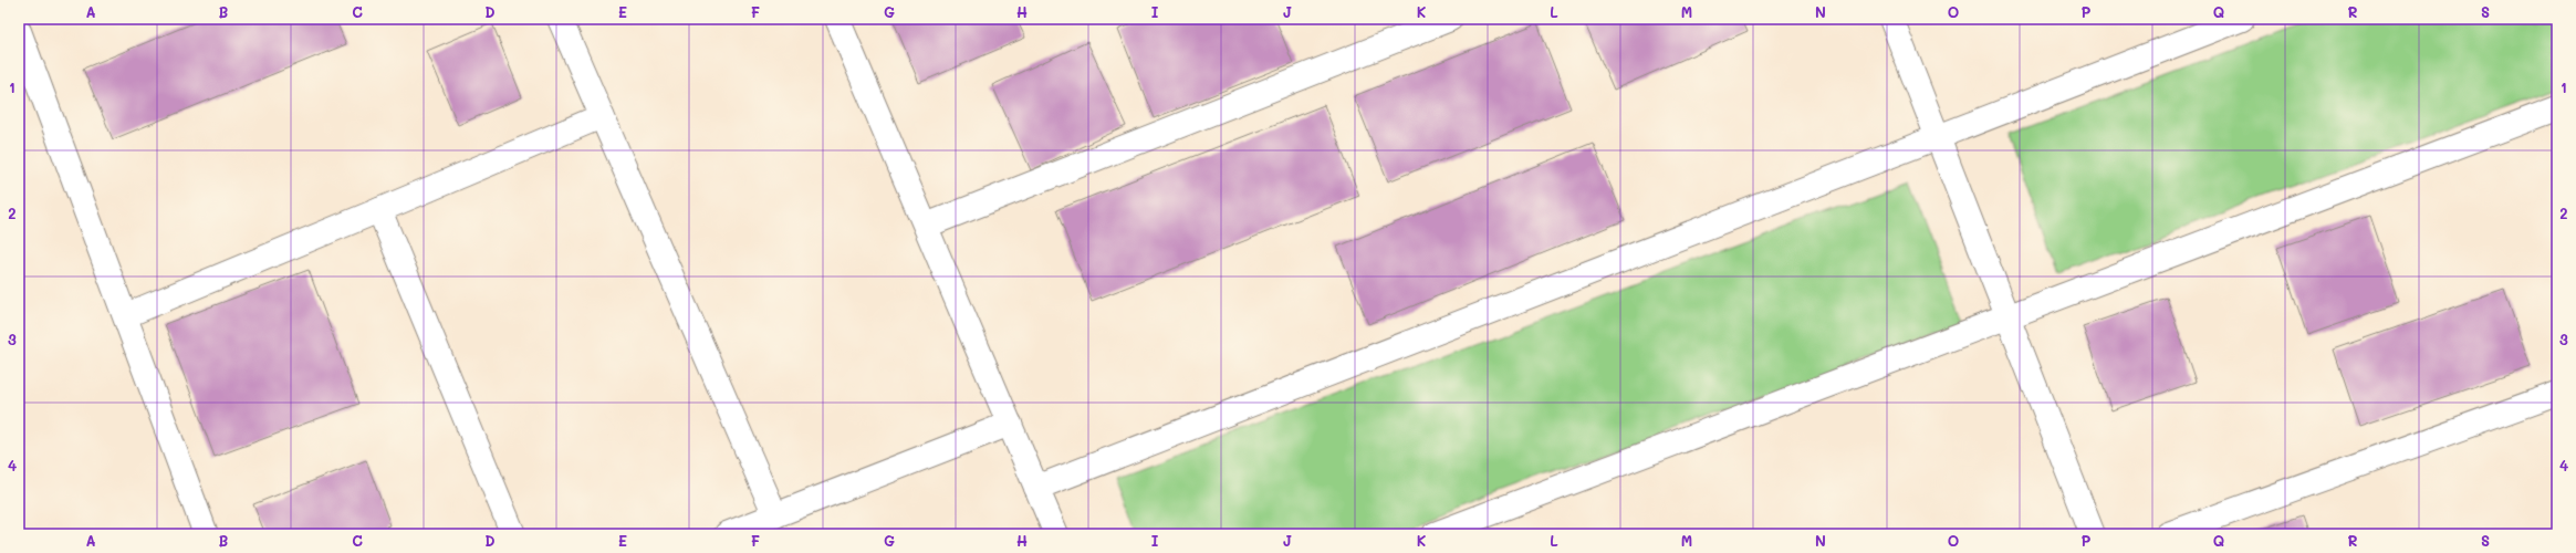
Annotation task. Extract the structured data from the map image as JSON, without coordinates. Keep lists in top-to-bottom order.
{
  "grid": {
    "columns": [
      "A",
      "B",
      "C",
      "D",
      "E",
      "F",
      "G",
      "H",
      "I",
      "J",
      "K",
      "L",
      "M",
      "N",
      "O",
      "P",
      "Q",
      "R",
      "S"
    ],
    "rows": [
      "1",
      "2",
      "3",
      "4"
    ]
  }
}
